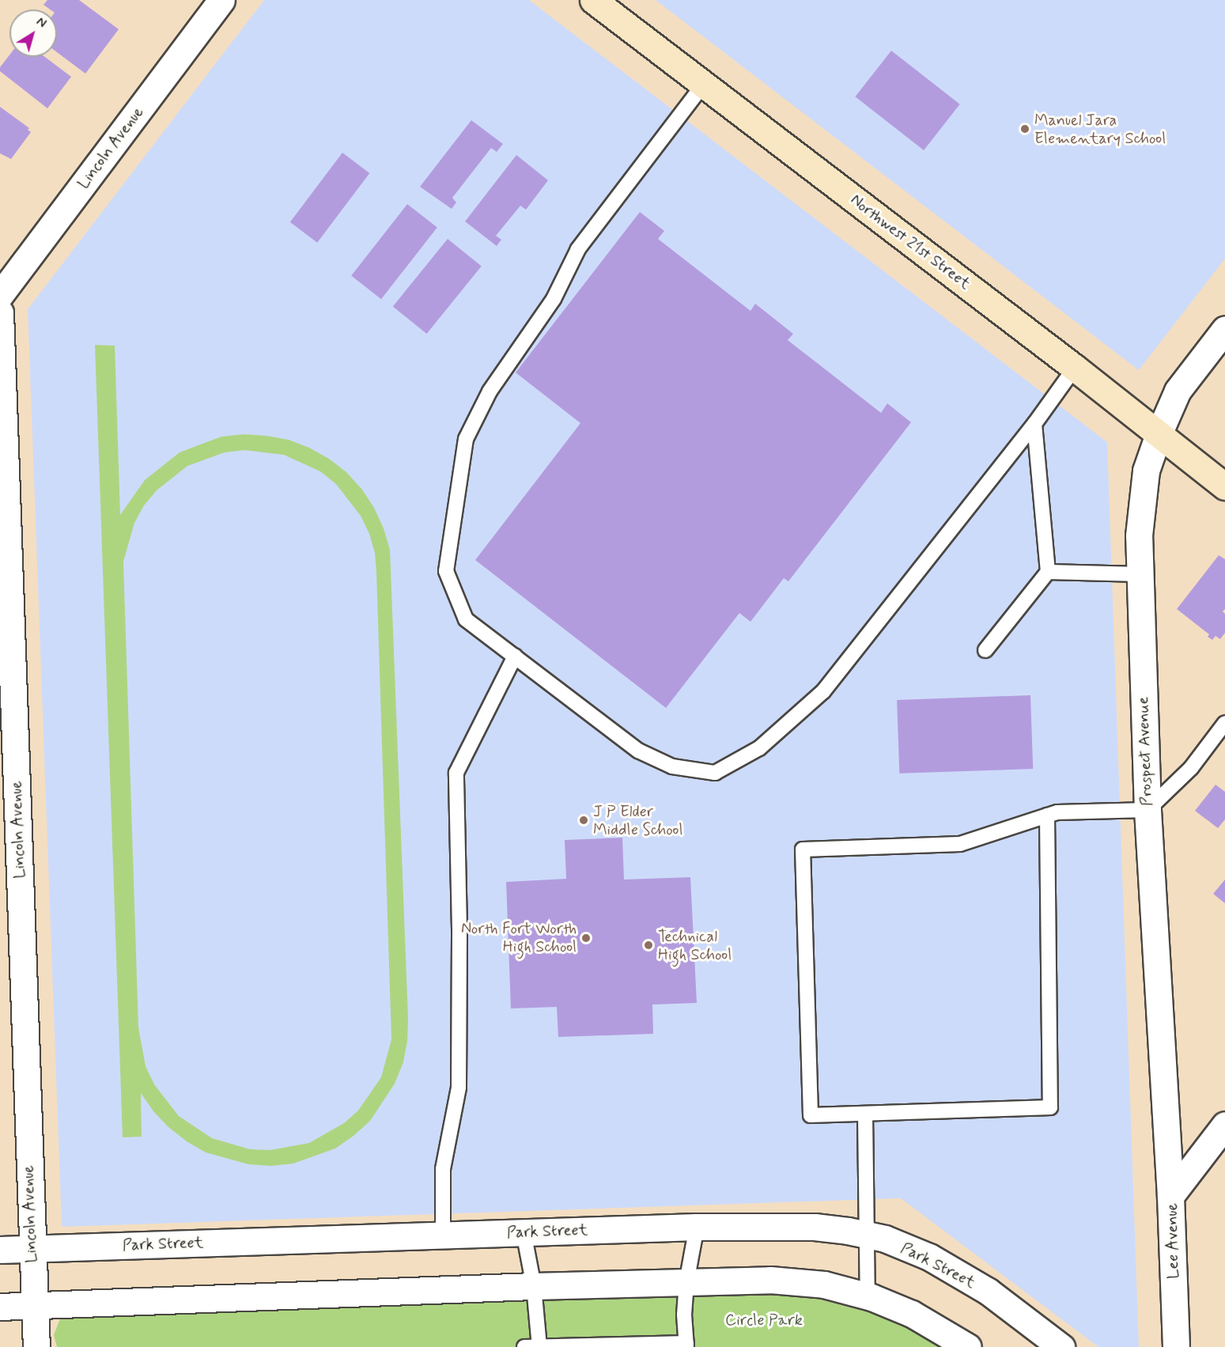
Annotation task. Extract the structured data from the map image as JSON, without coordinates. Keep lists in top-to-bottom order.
{
  "streets": {
    "street": [
      "Lincoln Avenue",
      "Northwest 21st Street",
      "Prospect Avenue",
      "Park Street",
      "Lee Avenue"
    ]
  },
  "crossings": [
    ["Lincoln Avenue", "Park Street"],
    ["Northwest 21st Street", "Prospect Avenue"],
    ["Prospect Avenue", "Lee Avenue"]
  ],
  "parks": ["Circle Park"],
  "places": [
    "Manuel Jara Elementary School",
    "J P Elder Middle School",
    "North Fort Worth High School",
    "Technical High School"
  ],
  "north": "top right"
}
